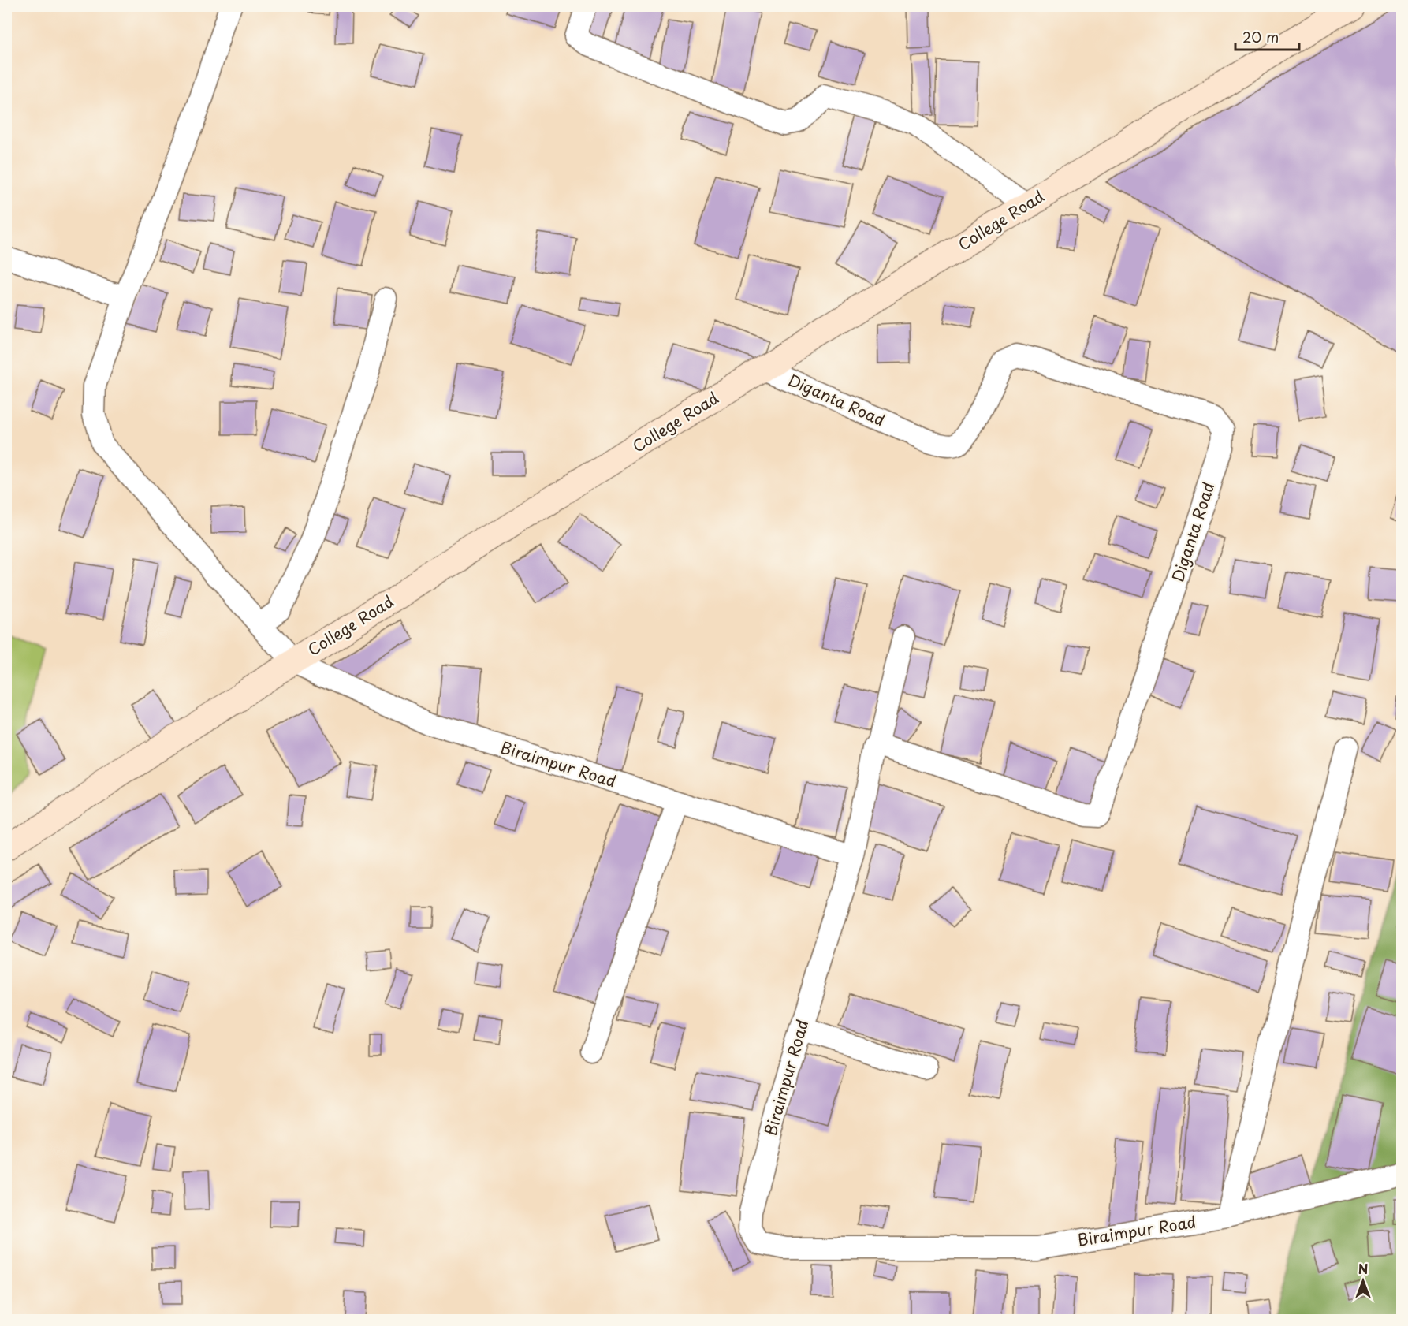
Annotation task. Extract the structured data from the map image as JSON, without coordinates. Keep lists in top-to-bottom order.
{
  "streets": {
    "main road": ["College Road"],
    "street": ["Diganta Road", "Biraimpur Road"]
  },
  "crossings": [
    ["College Road", "Diganta Road"],
    ["College Road", "Biraimpur Road"]
  ],
  "scale_bar": "20 m",
  "north": "top"
}
